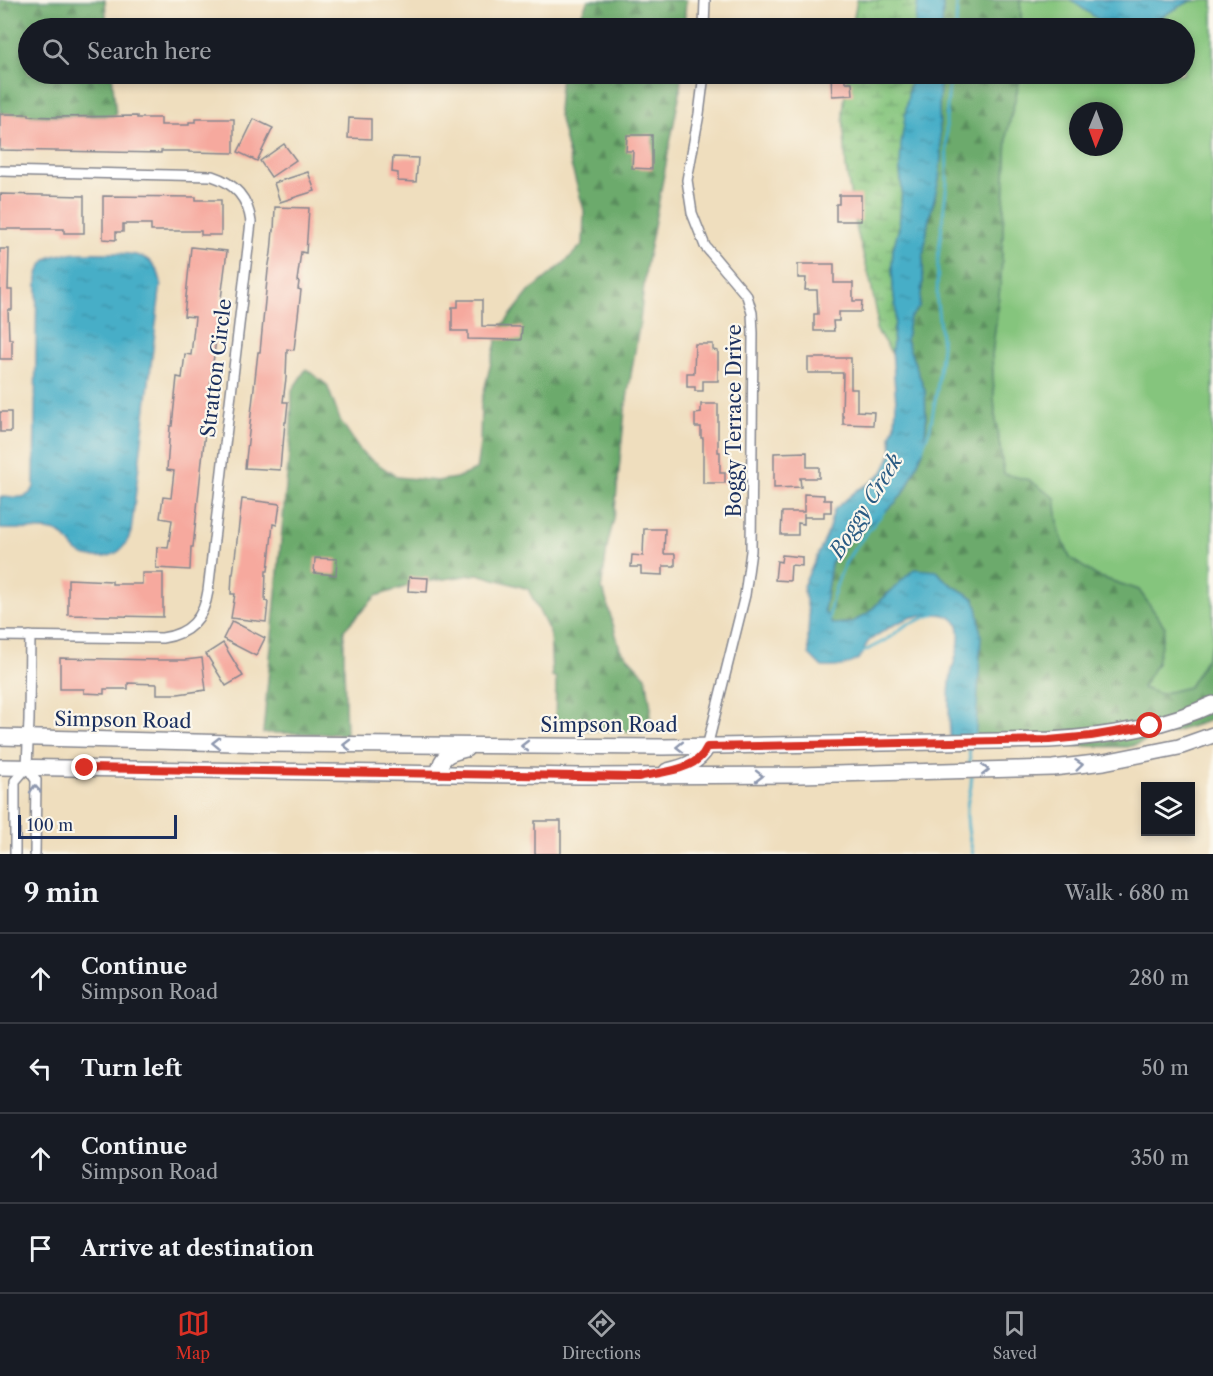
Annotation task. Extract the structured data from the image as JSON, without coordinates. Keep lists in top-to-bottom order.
{
  "streets": {
    "main road": ["Simpson Road"],
    "street": ["Stratton Circle", "Boggy Terrace Drive"]
  },
  "crossings": [
    ["Boggy Terrace Drive", "Simpson Road"]
  ],
  "water": ["Boggy Creek"],
  "scale_bar": "100 m",
  "north": "bottom",
  "page": {
    "search": "Search here",
    "scale": "100 m",
    "heading": ["9 min", "Walk · 680 m"],
    "list": [
      ["Continue", "Simpson Road", "280 m"],
      ["Turn left", "50 m"],
      ["Continue", "Simpson Road", "350 m"],
      "Arrive at destination"
    ],
    "nav": ["Map", "Directions", "Saved"]
  }
}
